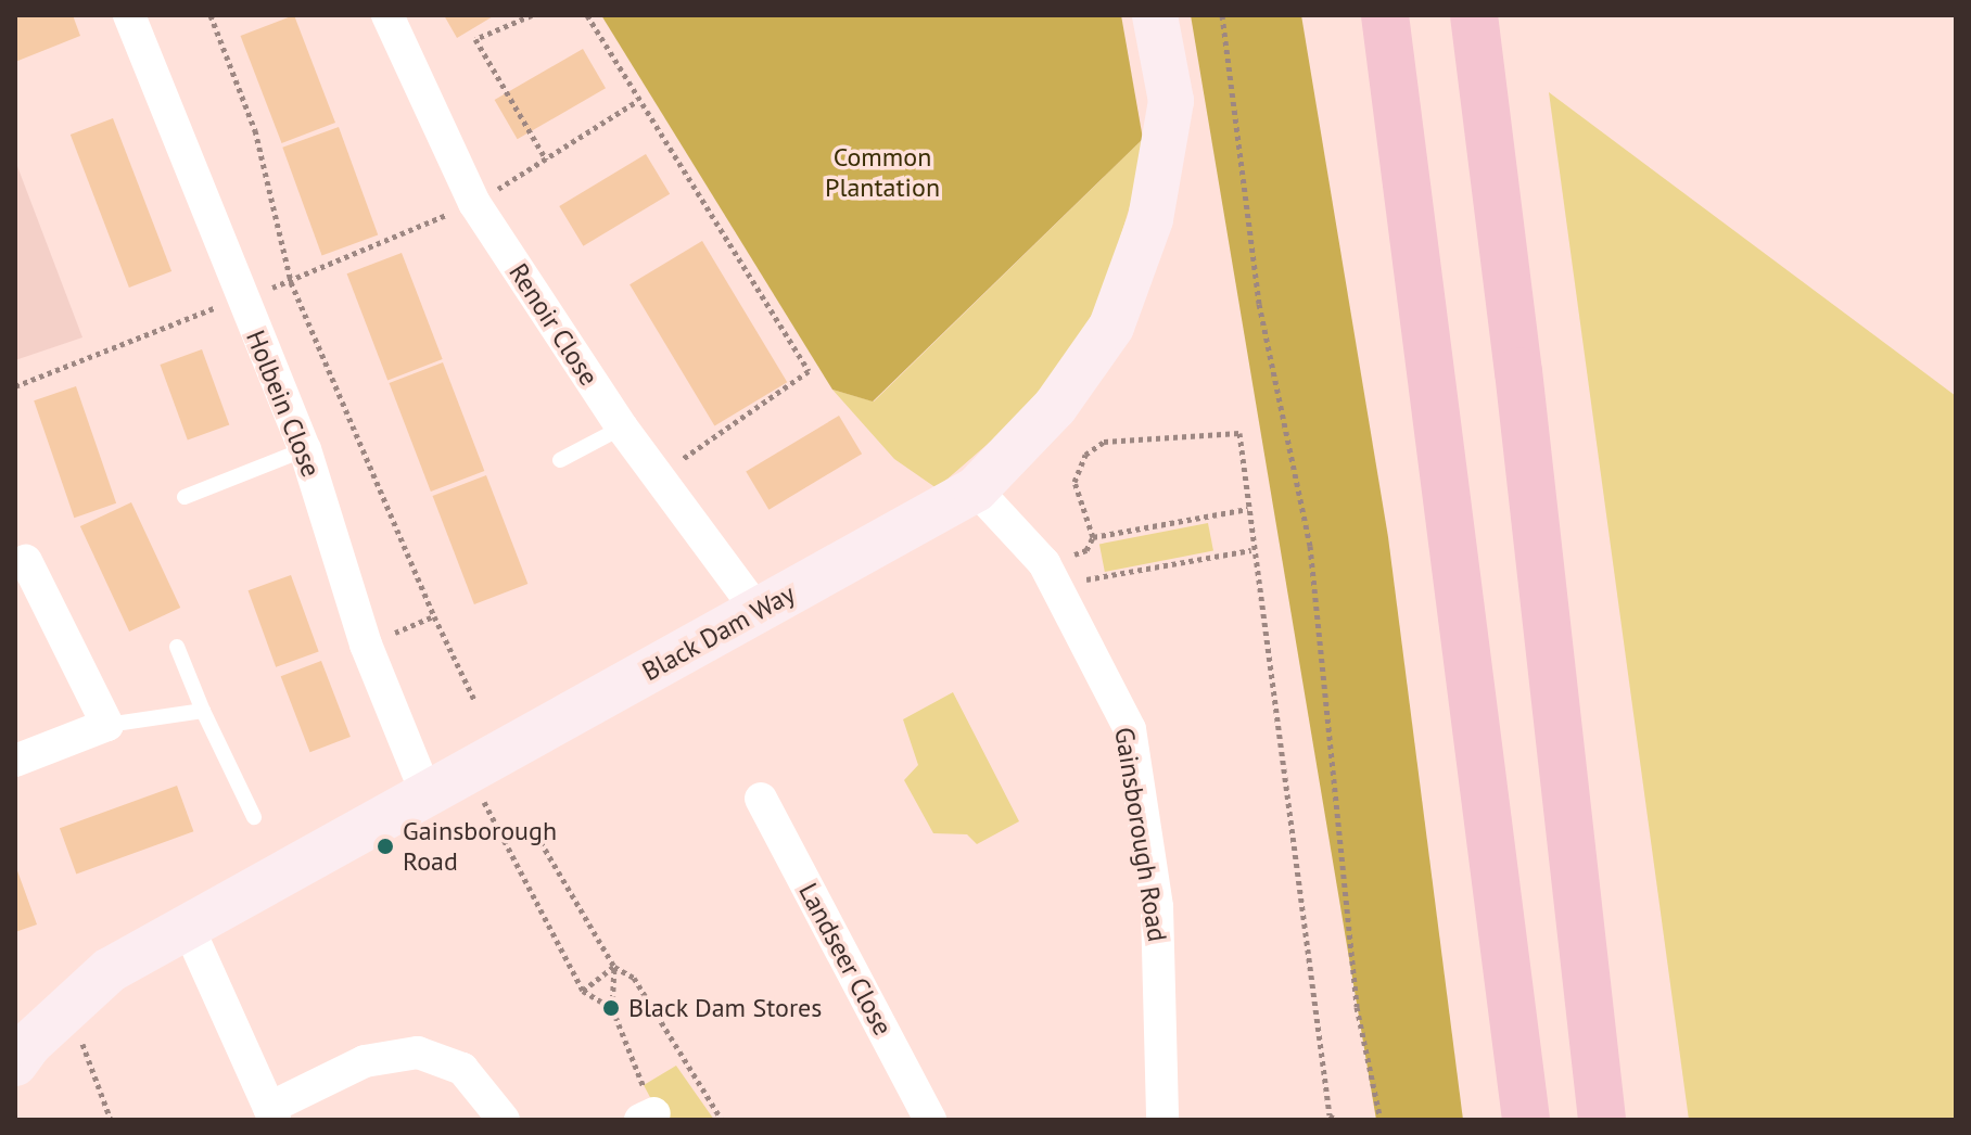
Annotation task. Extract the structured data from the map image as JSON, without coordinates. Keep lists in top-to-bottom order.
{
  "streets": {
    "street": [
      "Renoir Close",
      "Holbein Close",
      "Black Dam Way",
      "Gainsborough Road",
      "Landseer Close"
    ]
  },
  "crossings": [
    ["Renoir Close", "Black Dam Way"],
    ["Holbein Close", "Black Dam Way"],
    ["Black Dam Way", "Gainsborough Road"]
  ],
  "parks": ["Common Plantation"],
  "places": ["Gainsborough Road", "Black Dam Stores"]
}
